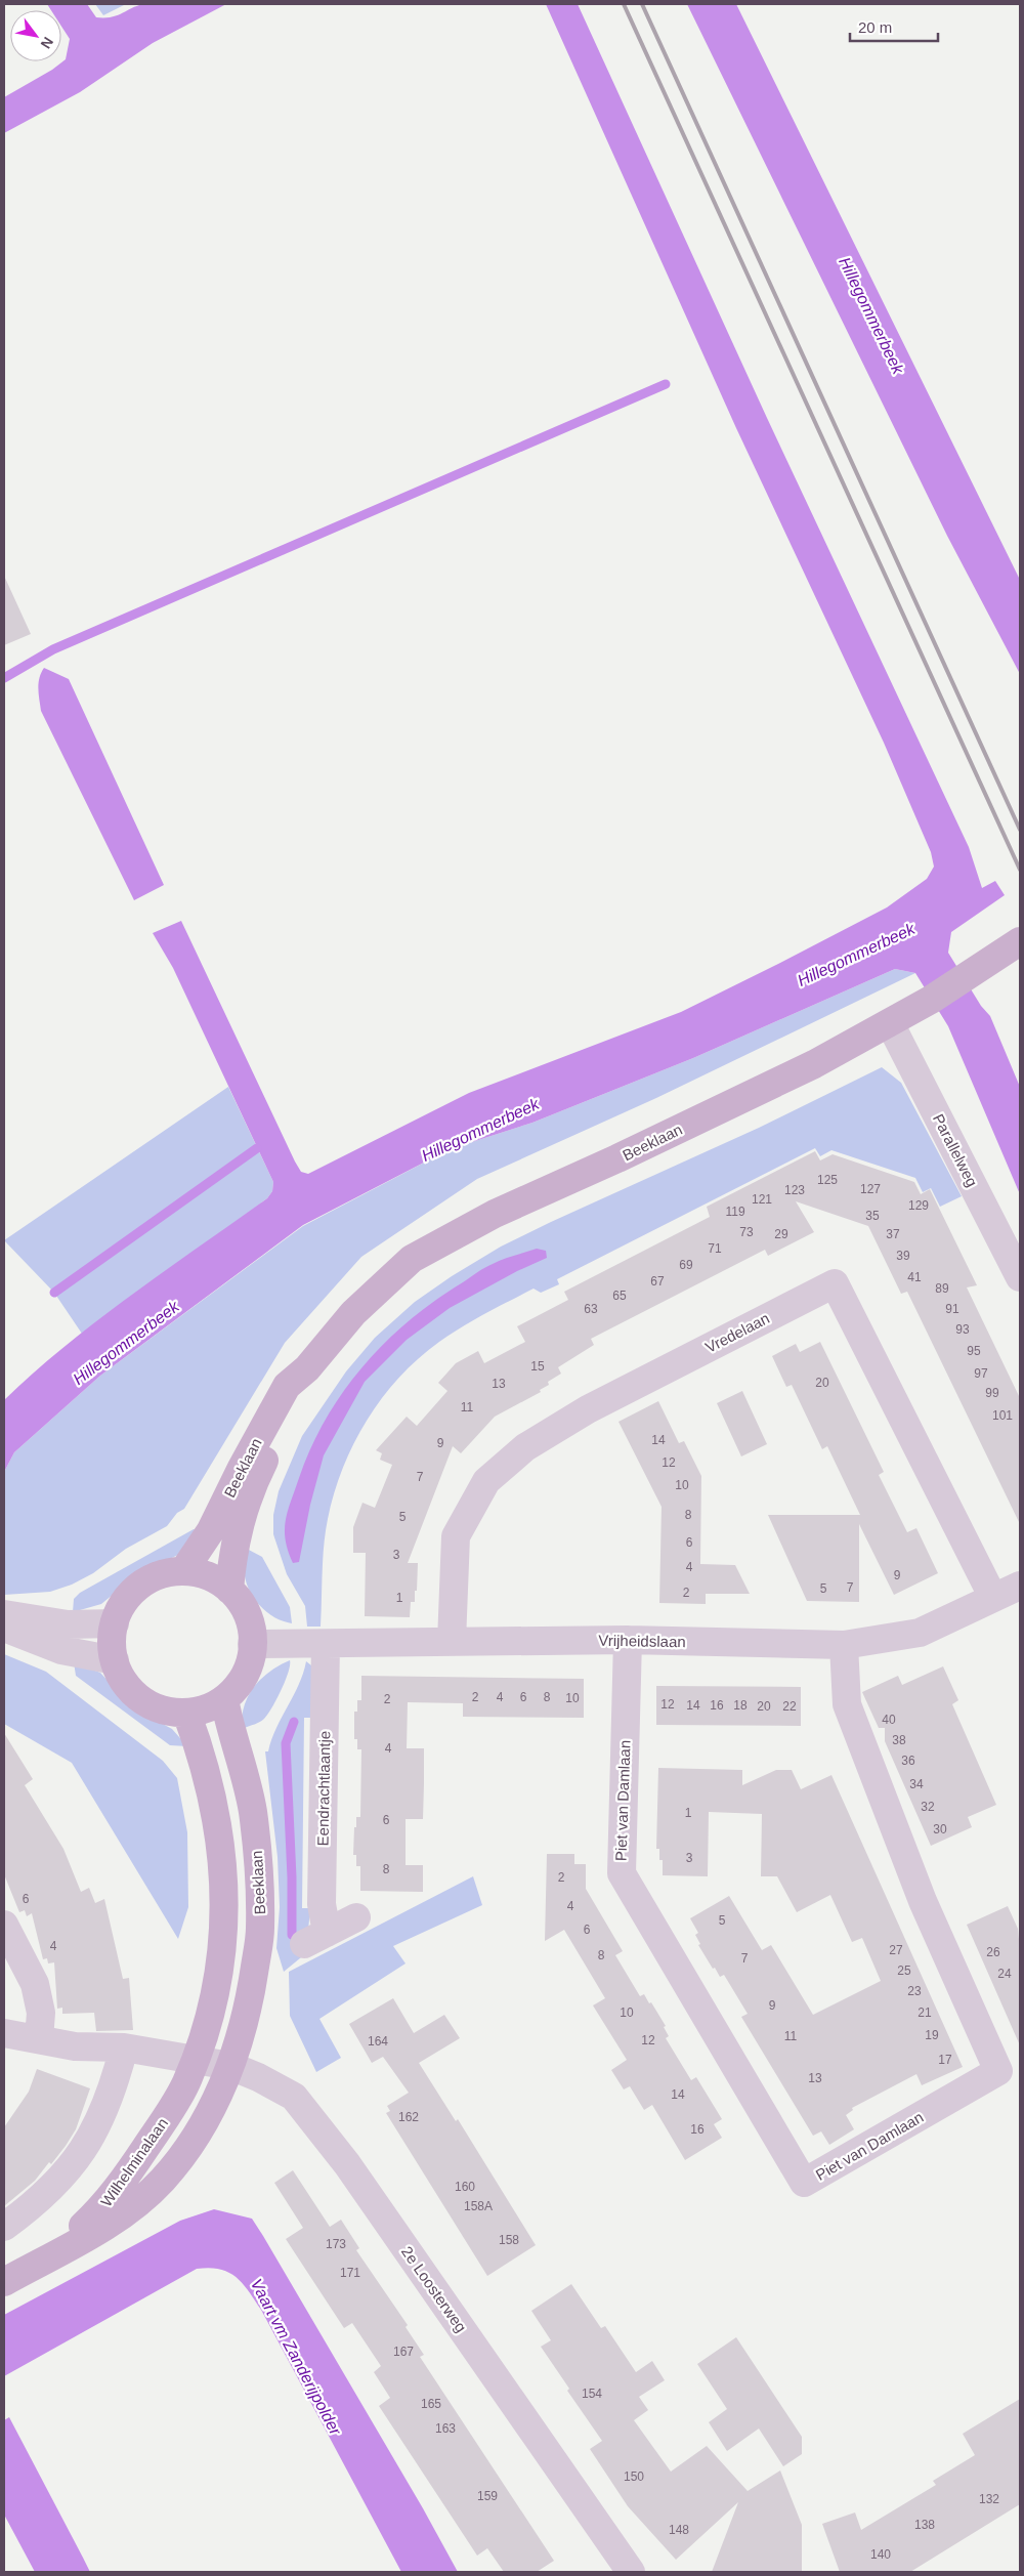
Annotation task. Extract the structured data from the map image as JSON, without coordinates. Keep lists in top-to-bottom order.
{
  "streets": {
    "main road": ["Beeklaan", "Wilhelminalaan"],
    "street": [
      "Parallelweg",
      "Vredelaan",
      "Vrijheidslaan",
      "Eendrachtlaantje",
      "Piet van Damlaan",
      "2e Loosterweg"
    ]
  },
  "crossings": [
    ["Beeklaan", "Parallelweg"],
    ["Beeklaan", "Vrijheidslaan"],
    ["Beeklaan", "Wilhelminalaan"],
    ["Beeklaan", "2e Loosterweg"],
    ["Vredelaan", "Vrijheidslaan"],
    ["Vrijheidslaan", "Eendrachtlaantje"],
    ["Vrijheidslaan", "Piet van Damlaan"],
    ["Wilhelminalaan", "2e Loosterweg"]
  ],
  "water": ["Hillegommerbeek", "Vaart vm Zanderijpolder"],
  "house_numbers": [
    "125",
    "127",
    "123",
    "121",
    "129",
    "119",
    "35",
    "73",
    "29",
    "37",
    "71",
    "39",
    "69",
    "41",
    "67",
    "89",
    "65",
    "63",
    "91",
    "93",
    "95",
    "15",
    "97",
    "20",
    "13",
    "99",
    "11",
    "101",
    "14",
    "9",
    "12",
    "7",
    "10",
    "8",
    "5",
    "6",
    "3",
    "4",
    "9",
    "7",
    "5",
    "2",
    "1",
    "2",
    "4",
    "6",
    "8",
    "10",
    "2",
    "12",
    "14",
    "16",
    "18",
    "20",
    "22",
    "40",
    "38",
    "4",
    "36",
    "34",
    "32",
    "1",
    "6",
    "30",
    "3",
    "8",
    "2",
    "6",
    "4",
    "5",
    "6",
    "4",
    "27",
    "26",
    "8",
    "7",
    "25",
    "24",
    "23",
    "9",
    "10",
    "21",
    "19",
    "11",
    "12",
    "164",
    "17",
    "13",
    "14",
    "162",
    "16",
    "160",
    "158A",
    "158",
    "173",
    "171",
    "167",
    "154",
    "165",
    "163",
    "150",
    "159",
    "132",
    "138",
    "148",
    "140"
  ],
  "scale_bar": "20 m",
  "north": "bottom right"
}
